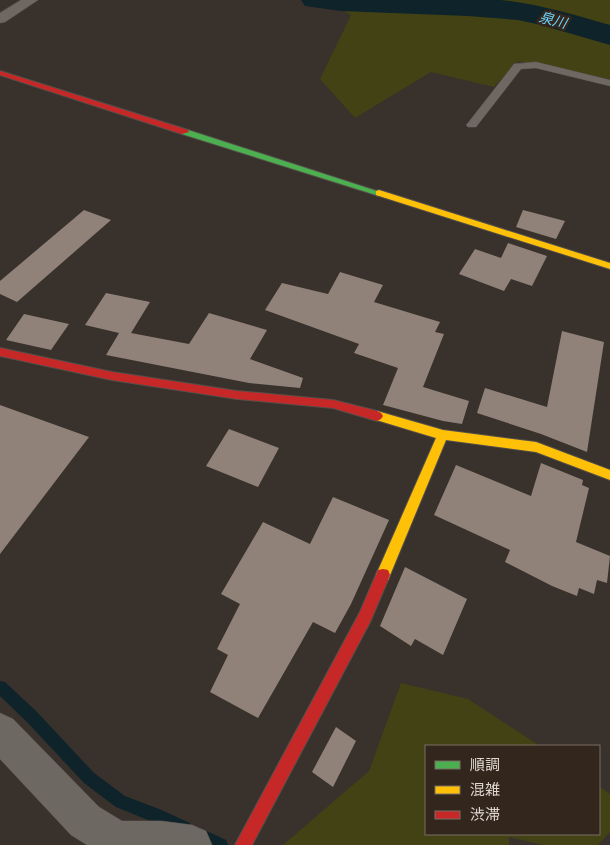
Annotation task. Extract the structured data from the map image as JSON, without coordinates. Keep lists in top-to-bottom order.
{
  "water": ["泉川"],
  "legend": ["順調", "混雑", "渋滞"]
}
